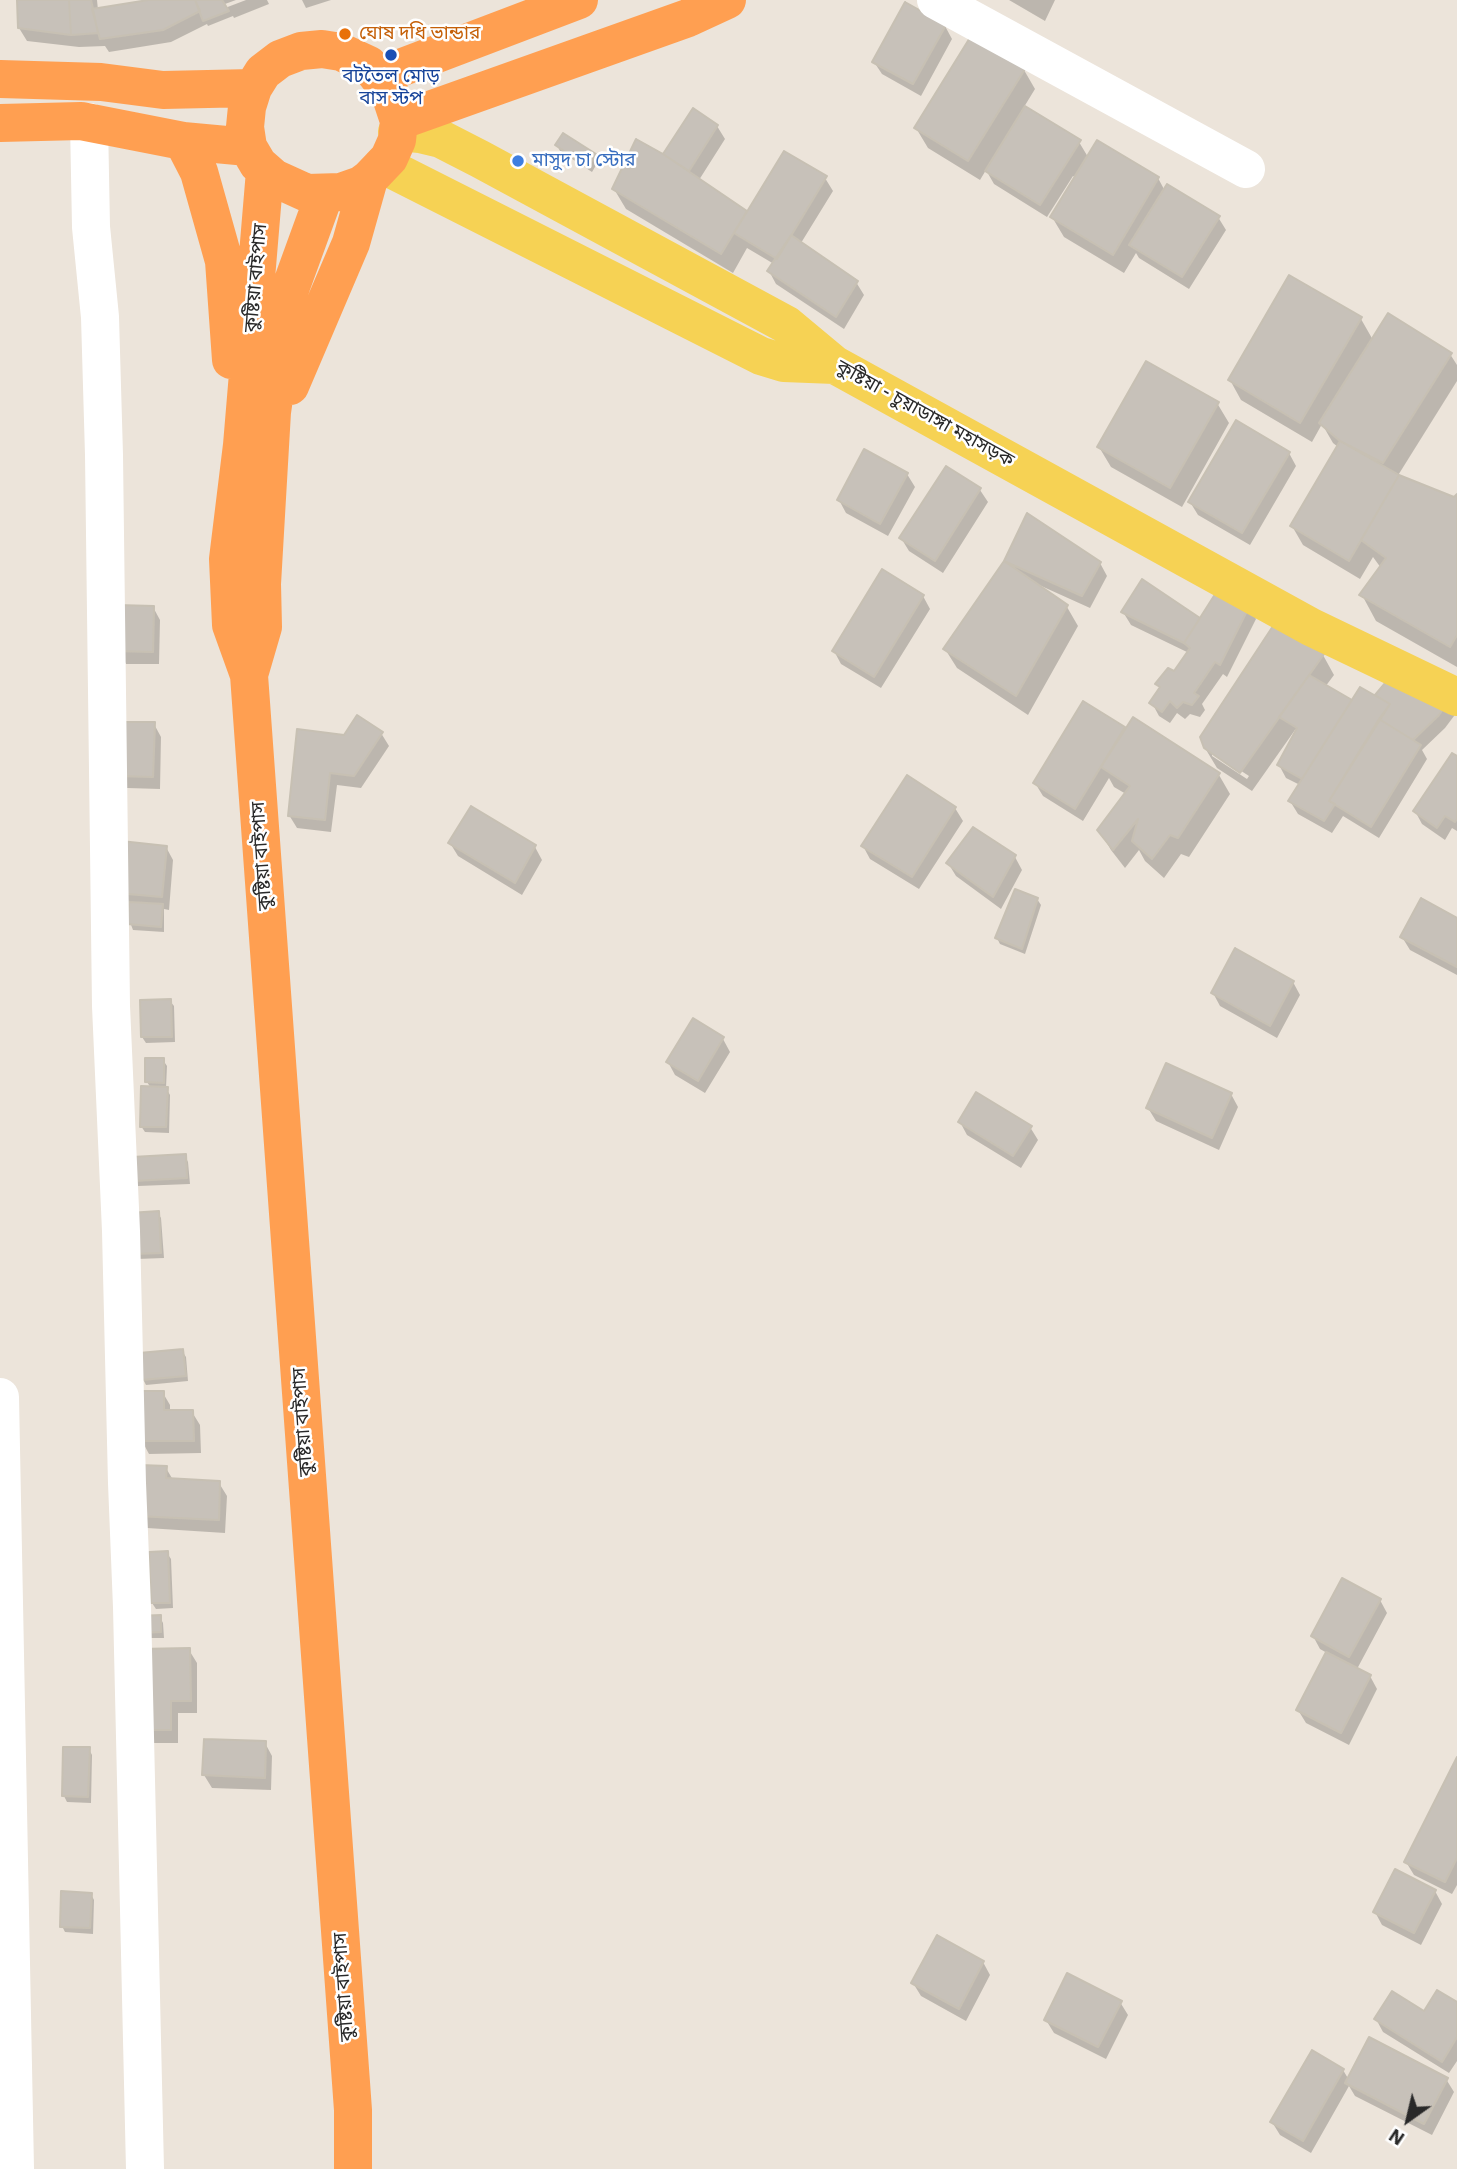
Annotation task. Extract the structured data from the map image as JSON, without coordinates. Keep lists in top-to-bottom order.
{
  "streets": {
    "highway": ["কুষ্টিয়া বাইপাস"],
    "main road": ["কুষ্টিয়া - চুয়াডাঙ্গা মহাসড়ক"]
  },
  "crossings": [
    ["কুষ্টিয়া বাইপাস", "কুষ্টিয়া - চুয়াডাঙ্গা মহাসড়ক"]
  ],
  "places": ["ঘোষ দধি ভান্ডার", "বটতৈল মোড় বাস স্টপ", "মাসুদ চা স্টোর"],
  "north": "bottom left"
}
